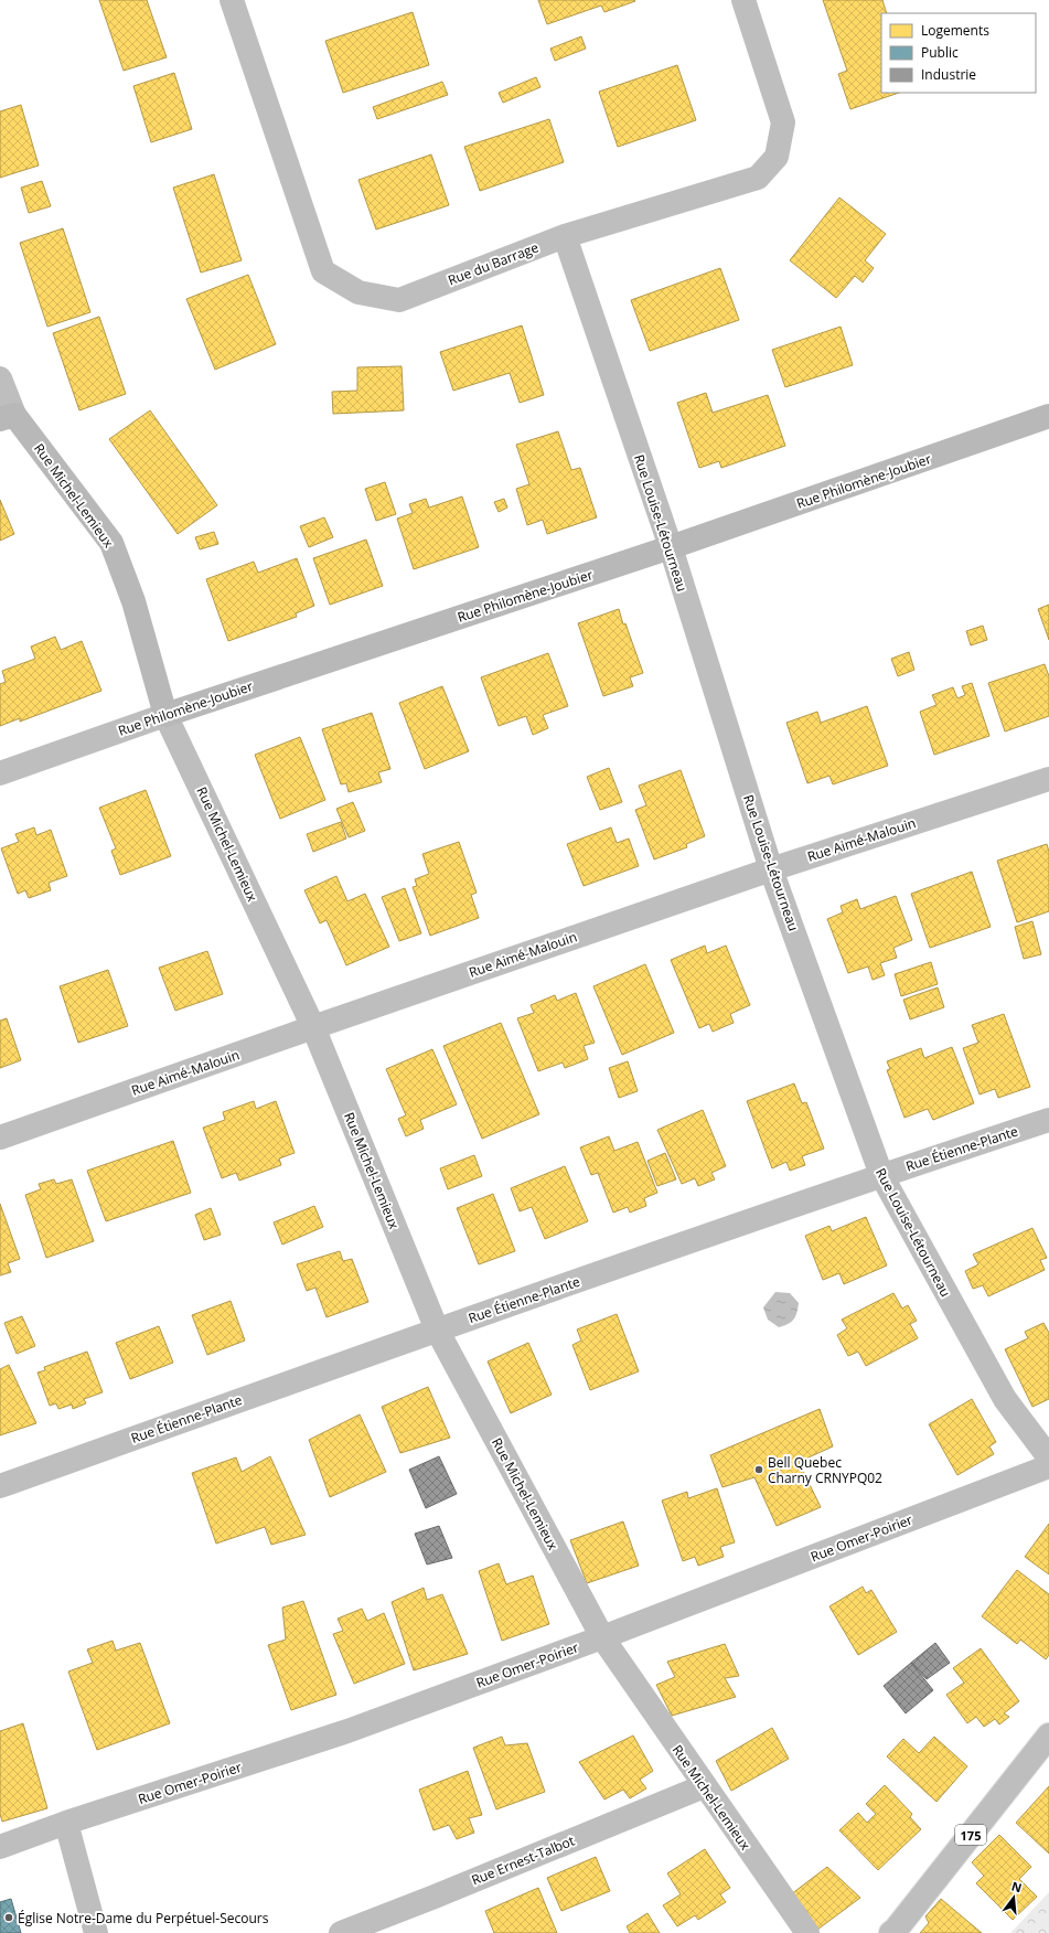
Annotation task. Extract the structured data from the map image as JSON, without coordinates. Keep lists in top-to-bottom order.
{
  "streets": {
    "street": [
      "Rue du Barrage",
      "Rue Philomène-Joubier",
      "Rue Michel-Lemieux",
      "Rue Louise-Létourneau",
      "Rue Aimé-Malouin",
      "Rue Étienne-Plante",
      "Rue Omer-Poirier",
      "175",
      "Rue Ernest-Talbot"
    ]
  },
  "crossings": [
    ["Rue du Barrage", "Rue Louise-Létourneau"],
    ["Rue Philomène-Joubier", "Rue Michel-Lemieux"],
    ["Rue Philomène-Joubier", "Rue Louise-Létourneau"],
    ["Rue Michel-Lemieux", "Rue Aimé-Malouin"],
    ["Rue Michel-Lemieux", "Rue Étienne-Plante"],
    ["Rue Michel-Lemieux", "Rue Omer-Poirier"],
    ["Rue Michel-Lemieux", "Rue Ernest-Talbot"],
    ["Rue Louise-Létourneau", "Rue Aimé-Malouin"],
    ["Rue Louise-Létourneau", "Rue Étienne-Plante"]
  ],
  "places": ["Bell Quebec Charny CRNYPQ02", "Église Notre-Dame du Perpétuel-Secours"],
  "legend": ["Logements", "Public", "Industrie"],
  "north": "top"
}
